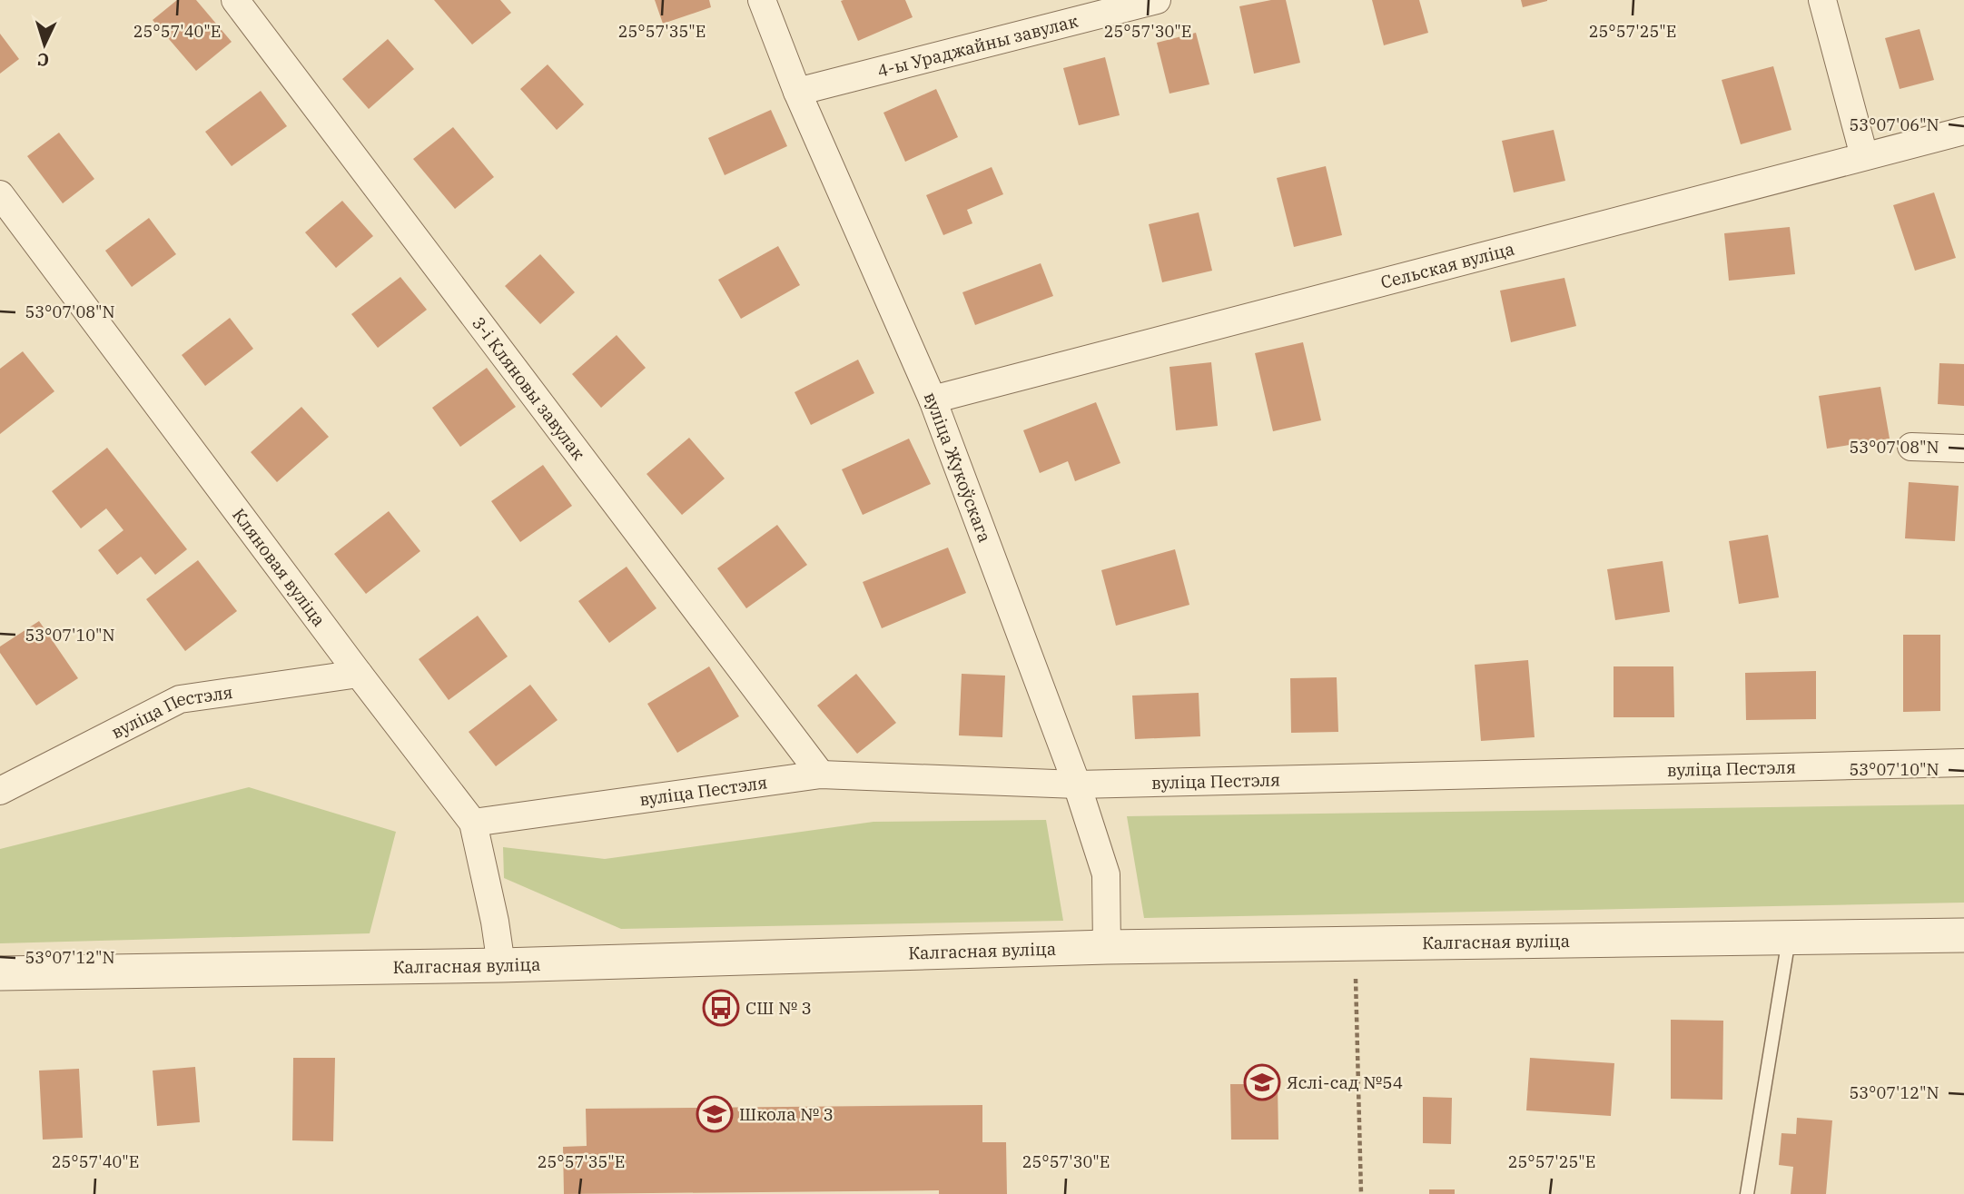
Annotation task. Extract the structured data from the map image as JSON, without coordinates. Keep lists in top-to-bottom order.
{
  "streets": {
    "street": [
      "4-ы Ураджайны завулак",
      "Сельская вуліца",
      "3-і Кляновы завулак",
      "вуліца Жукоўскага",
      "Кляновая вуліца",
      "вуліца Пестэля",
      "Калгасная вуліца"
    ]
  },
  "crossings": [
    ["4-ы Ураджайны завулак", "вуліца Жукоўскага"],
    ["Сельская вуліца", "вуліца Жукоўскага"],
    ["3-і Кляновы завулак", "вуліца Пестэля"],
    ["вуліца Жукоўскага", "вуліца Пестэля"],
    ["вуліца Жукоўскага", "Калгасная вуліца"],
    ["Кляновая вуліца", "вуліца Пестэля"],
    ["Кляновая вуліца", "Калгасная вуліца"]
  ],
  "places": {
    "bus stop": ["СШ № 3"],
    "school or university": ["Яслі-сад №54", "Школа № 3"]
  },
  "north": "bottom",
  "coordinates": [
    "25°57'40\"E",
    "25°57'35\"E",
    "25°57'30\"E",
    "25°57'25\"E",
    "53°07'06\"N",
    "53°07'08\"N",
    "53°07'10\"N",
    "53°07'12\"N"
  ]
}
